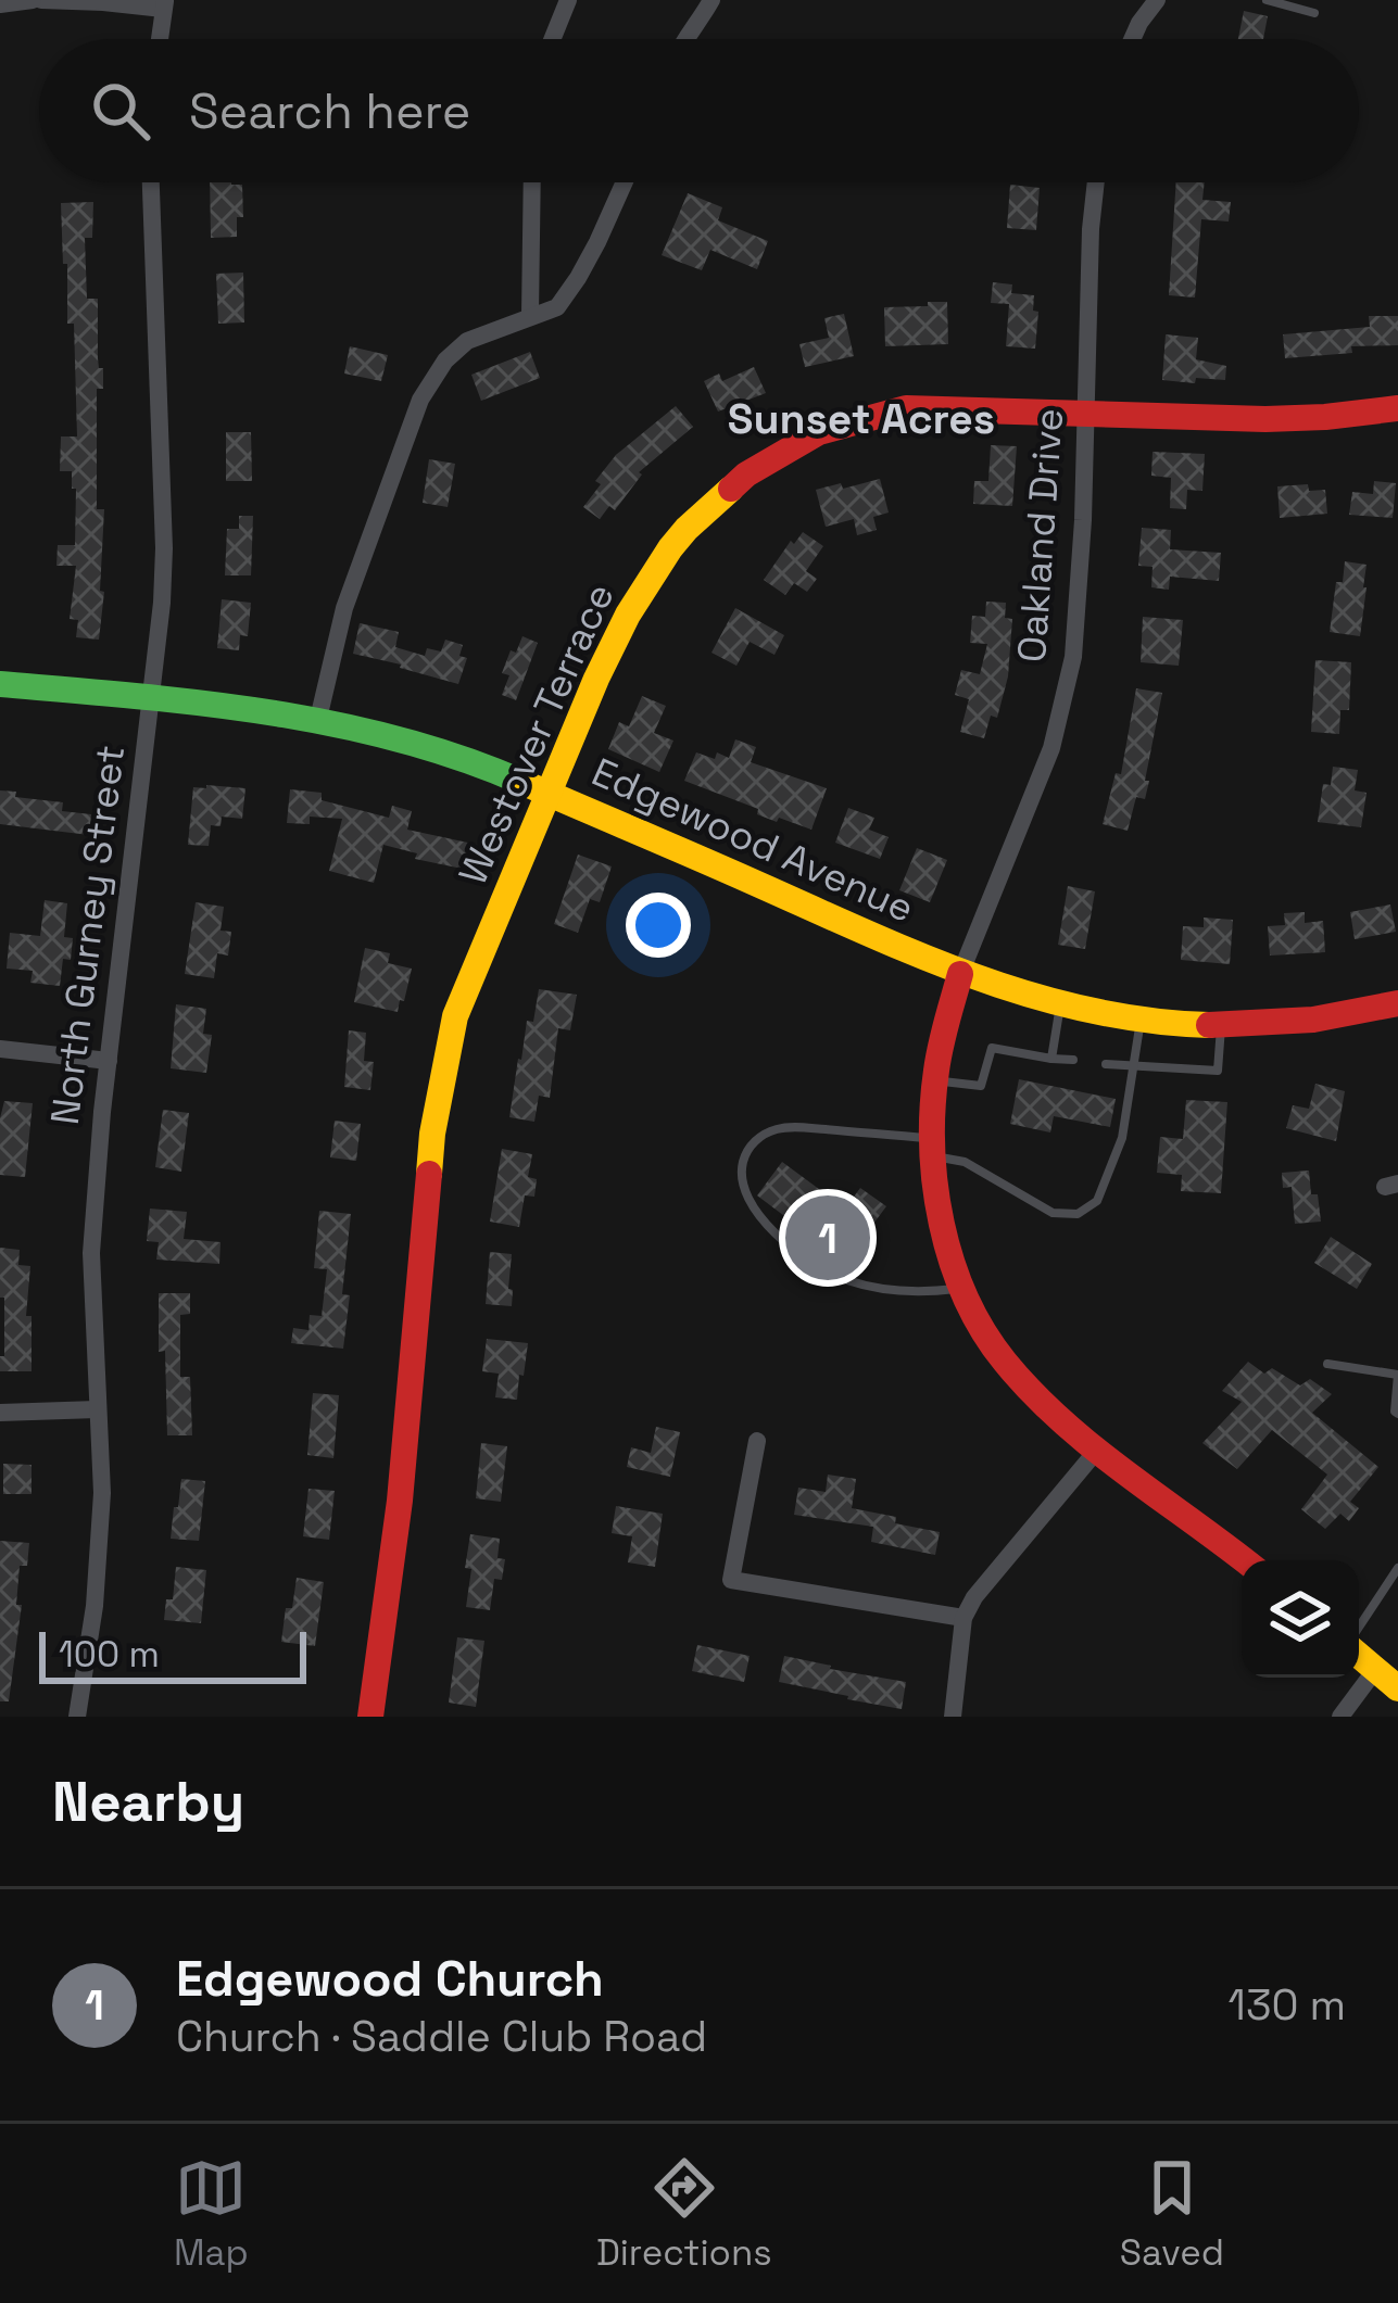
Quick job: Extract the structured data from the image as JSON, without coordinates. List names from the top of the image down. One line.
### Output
{"streets":{"street":["Oakland Drive","Westover Terrace","Edgewood Avenue","North Gurney Street"]},"crossings":[["Oakland Drive","Westover Terrace"],["Oakland Drive","Edgewood Avenue"],["Westover Terrace","Edgewood Avenue"],["Edgewood Avenue","North Gurney Street"]],"districts":["Sunset Acres"],"scale_bar":"100 m","page":{"search":"Search here","pins":"1","scale":"100 m","heading":"Nearby","list":[{"mark":"1","name":"Edgewood Church","note":"Church · Saddle Club Road","value":"130 m"}],"nav":["Map","Directions","Saved"]}}
